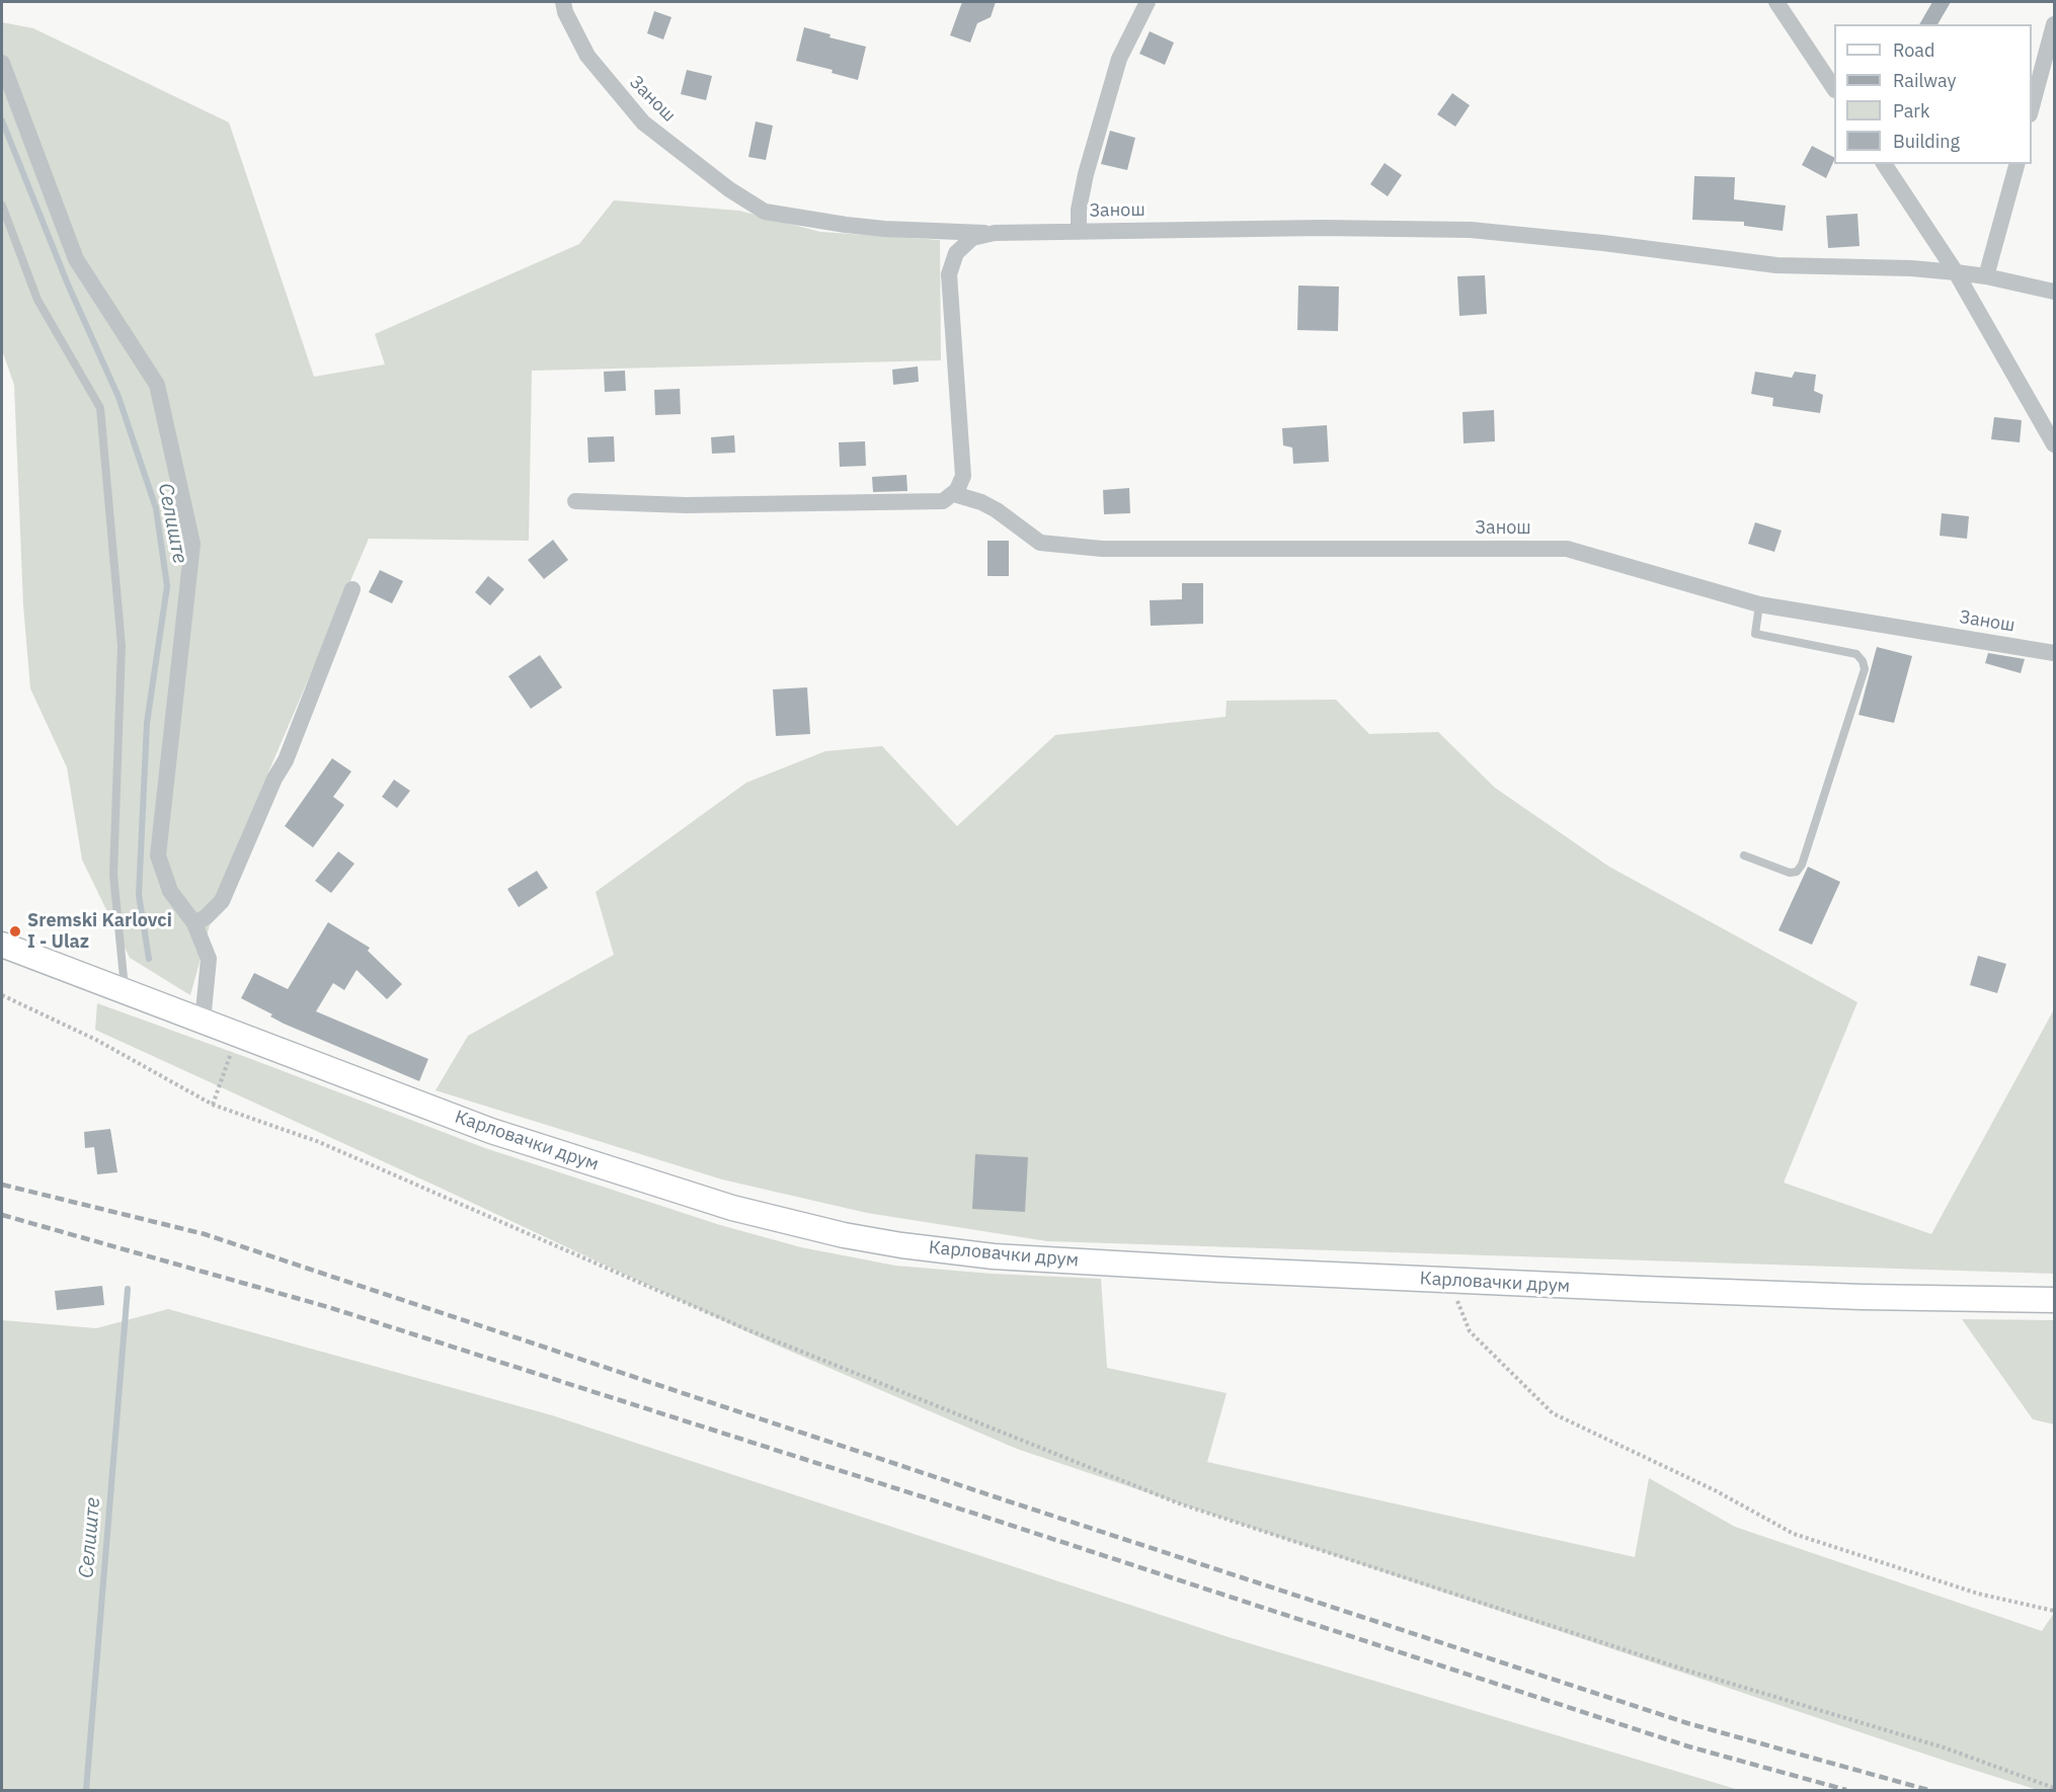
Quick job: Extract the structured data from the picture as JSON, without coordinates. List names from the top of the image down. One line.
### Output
{"streets":{"main road":["Карловачки друм"],"street":["Занош"]},"water":["Селиште"],"places":["Sremski Karlovci I - Ulaz"],"legend":["Road","Railway","Park","Building"]}
